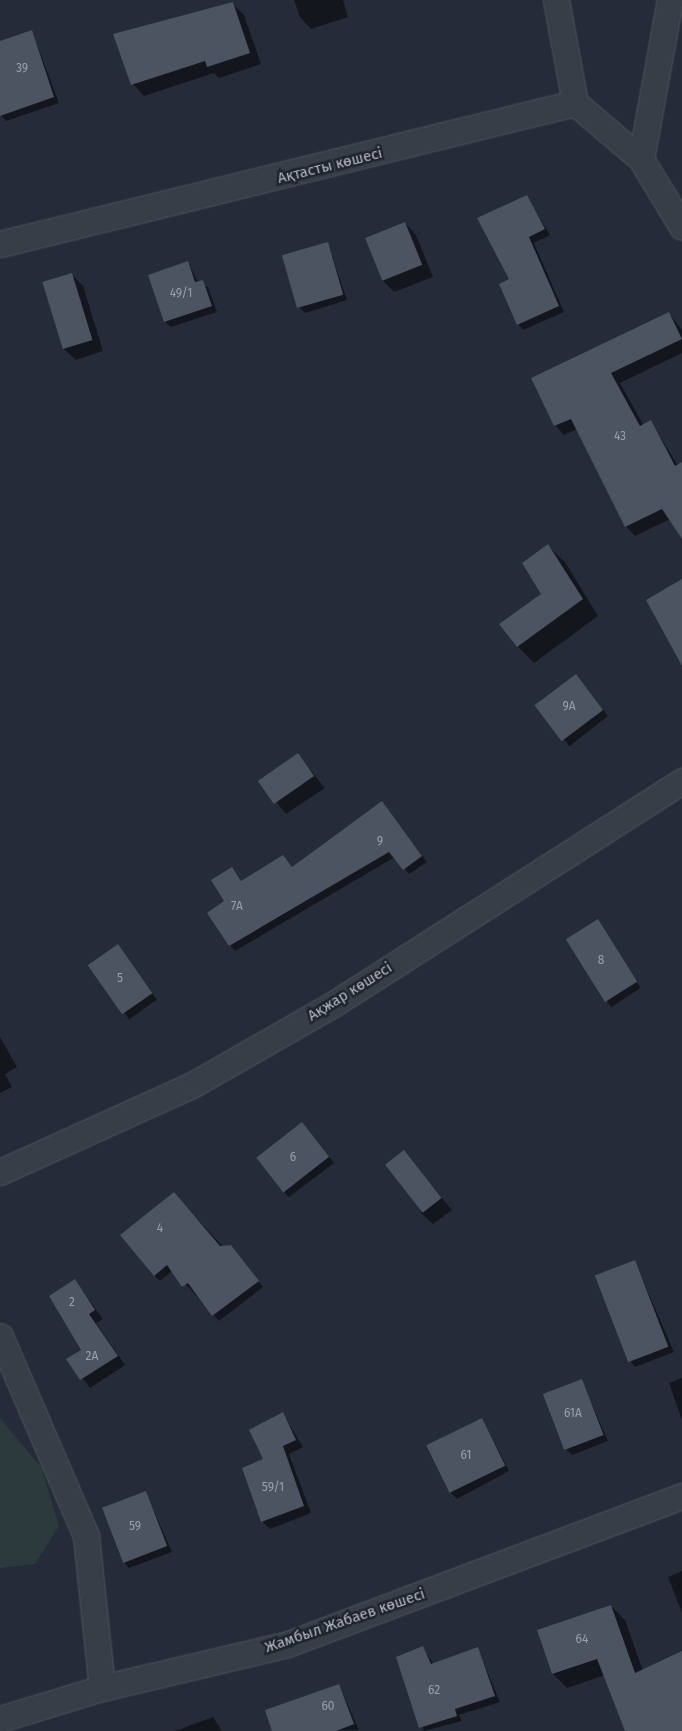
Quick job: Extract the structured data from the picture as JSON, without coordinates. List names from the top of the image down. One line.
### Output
{"streets":{"street":["Ақтасты көшесі","Ақжар көшесі","Жамбыл Жабаев көшесі"]},"house_numbers":["39","49/1","43","9А","9","7А","8","5","6","4","2","2A","61А","61","59/1","59","64","62","60"]}
